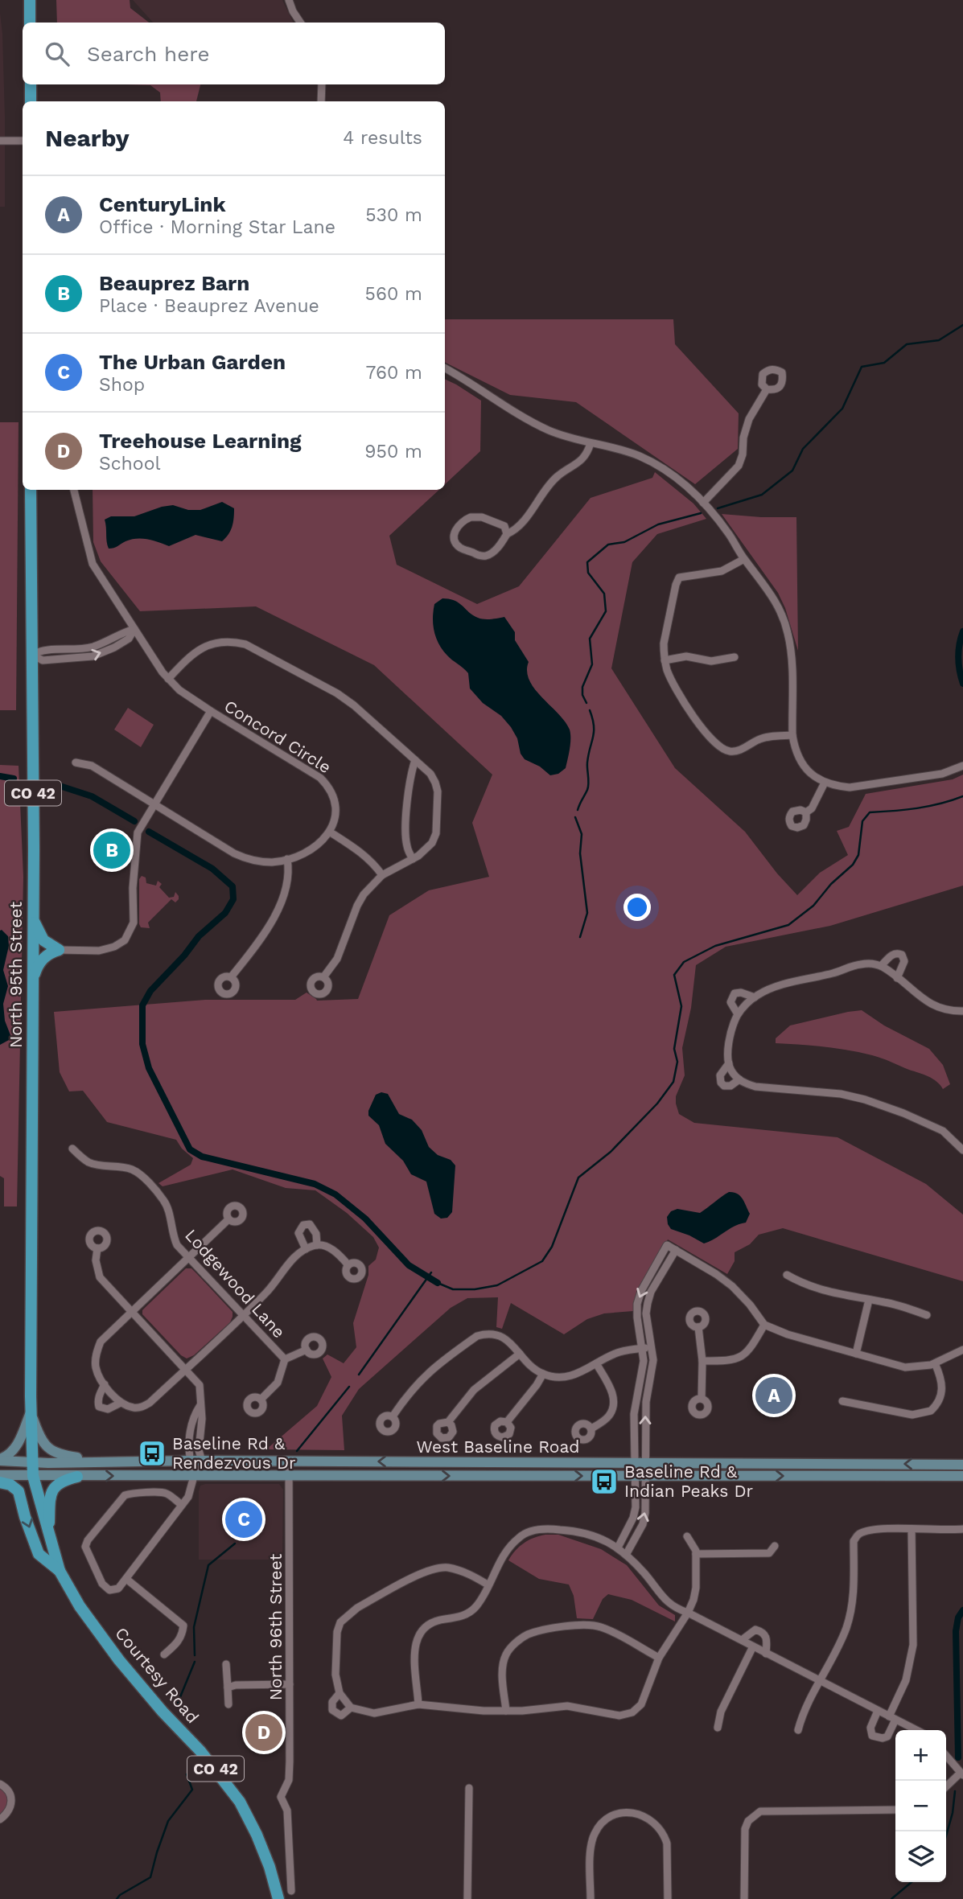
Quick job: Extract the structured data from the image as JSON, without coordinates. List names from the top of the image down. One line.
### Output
{"streets":{"main road":["CO 42","North 95th Street","West Baseline Road","Courtesy Road"],"street":["Concord Circle","Lodgewood Lane","North 96th Street"]},"crossings":[["North 95th Street","West Baseline Road"],["North 95th Street","Courtesy Road"],["West Baseline Road","North 96th Street"],["West Baseline Road","Courtesy Road"]],"places":{"bus stop":["Baseline Rd & Rendezvous Dr","Baseline Rd & Indian Peaks Dr"]},"page":{"search":"Search here","heading":["Nearby","4 results"],"list":[{"mark":"A","name":"CenturyLink","note":"Office · Morning Star Lane","value":"530 m"},{"mark":"B","name":"Beauprez Barn","note":"Place · Beauprez Avenue","value":"560 m"},{"mark":"C","name":"The Urban Garden","note":"Shop","value":"760 m"},{"mark":"D","name":"Treehouse Learning","note":"School","value":"950 m"}],"pins":["B","A","C","D"],"map_buttons":["+","−"]}}
